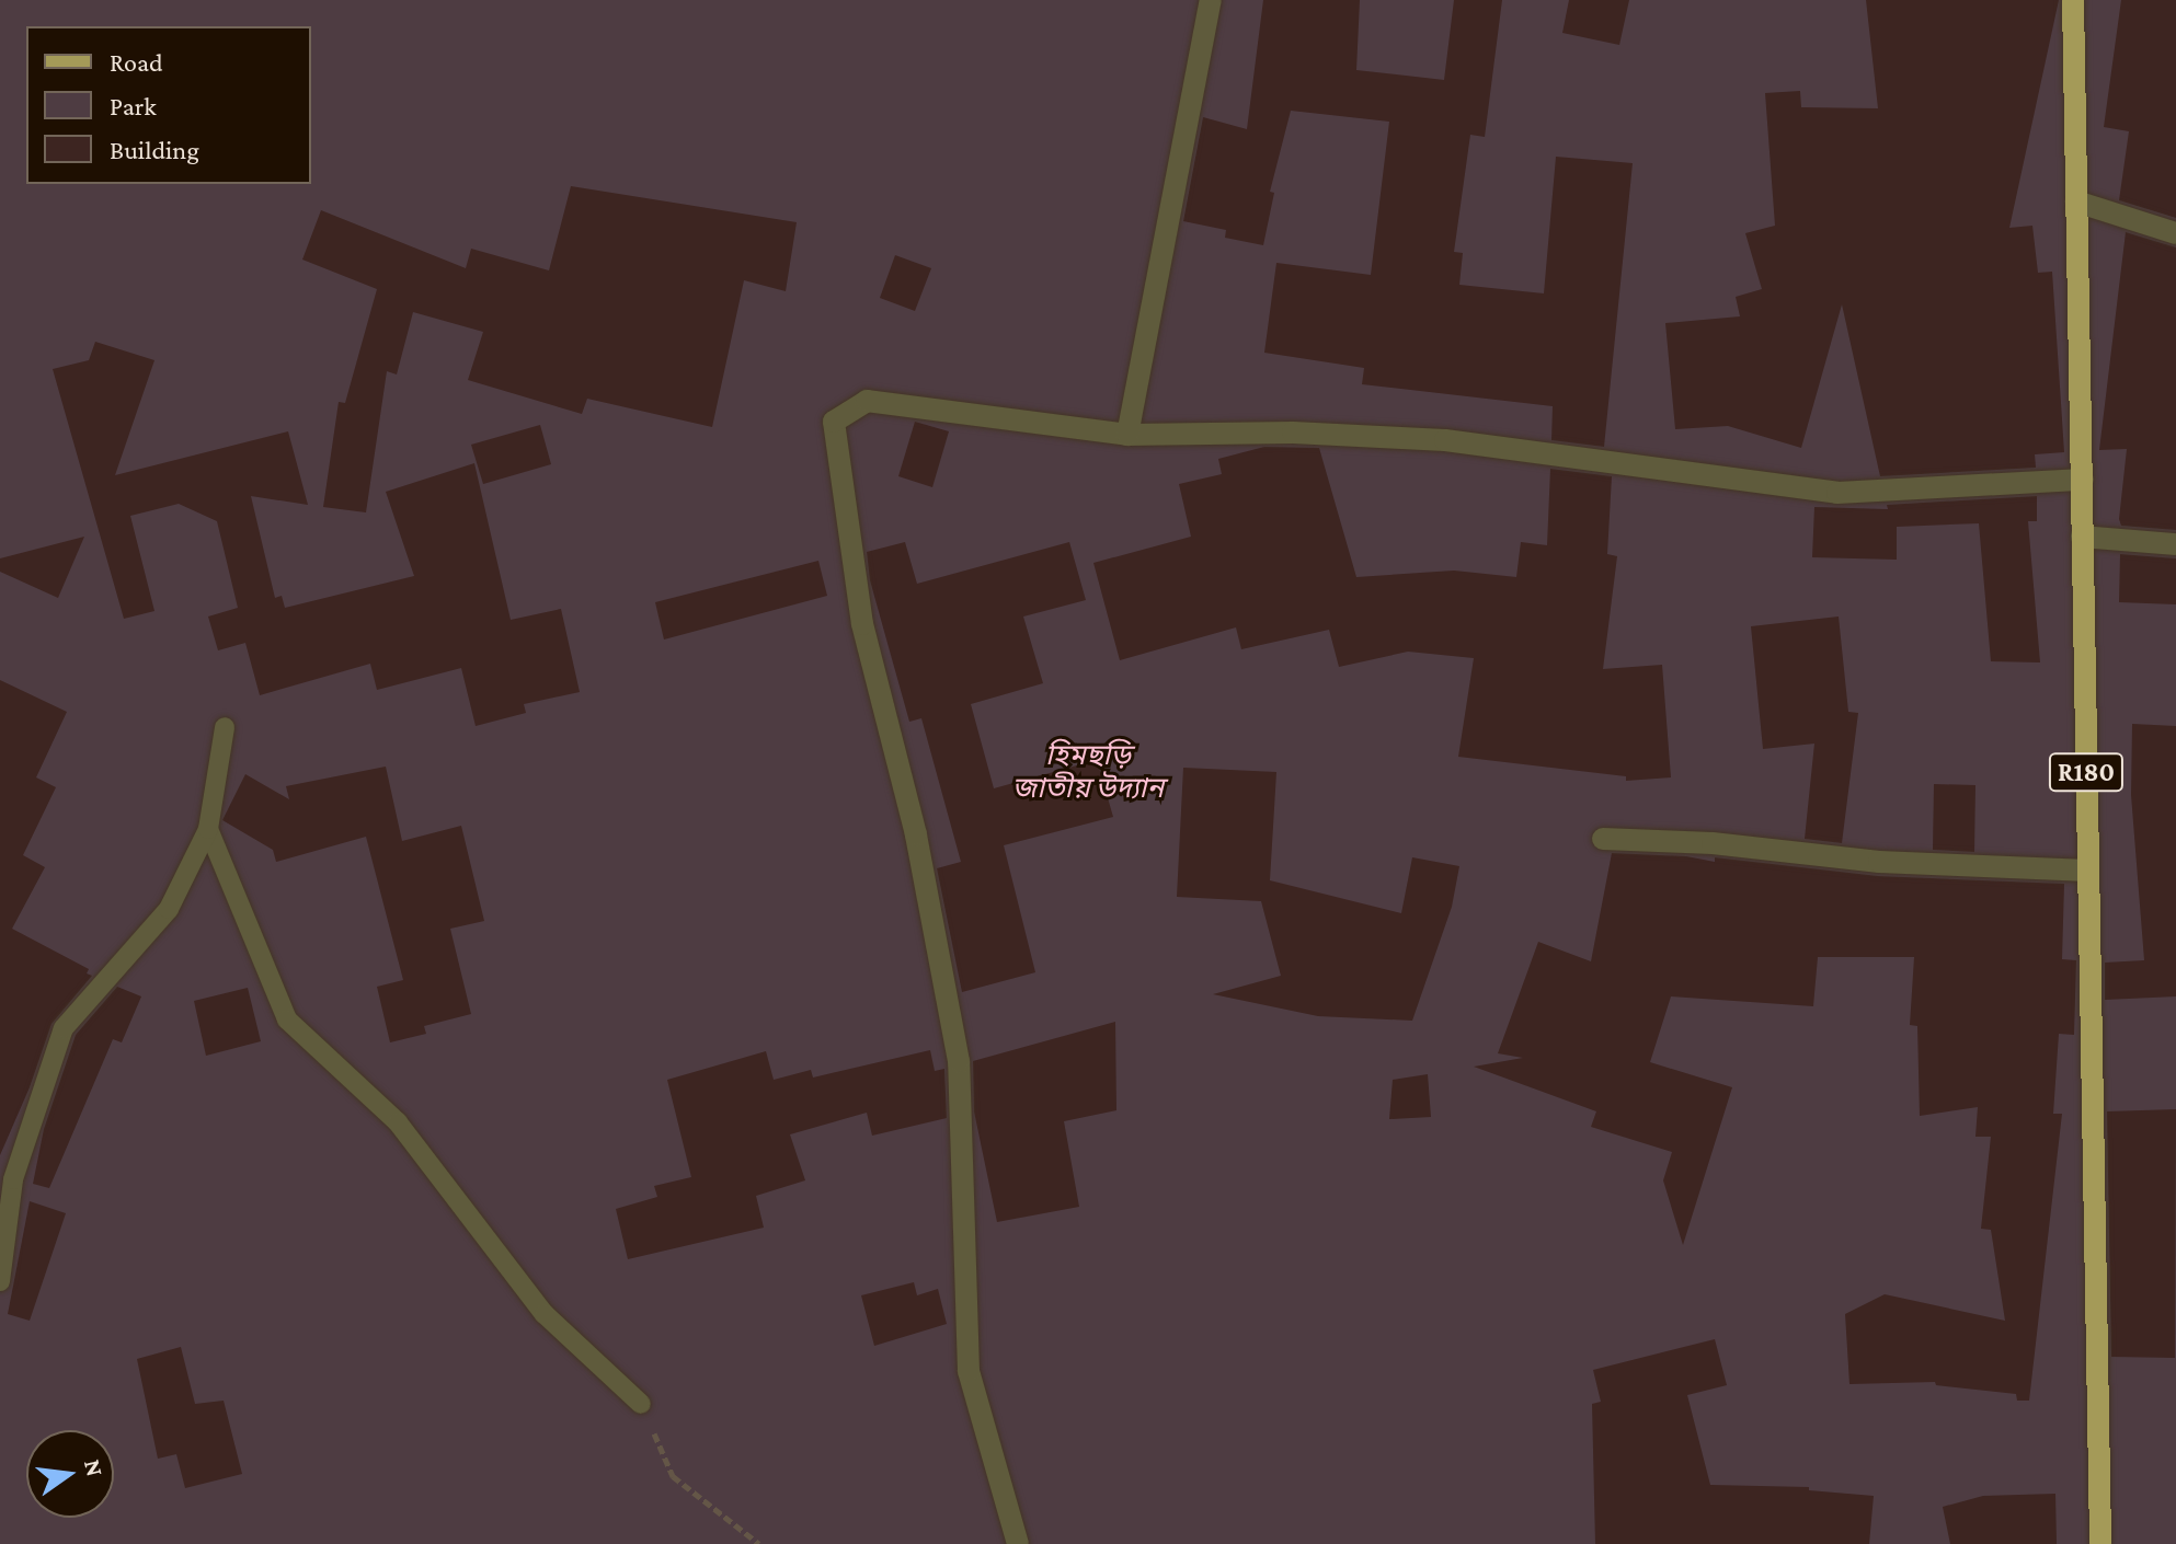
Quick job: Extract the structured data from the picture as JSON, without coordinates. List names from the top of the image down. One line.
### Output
{"streets":{"main road":["R180"]},"parks":["হিমছড়ি জাতীয় উদ্যান"],"legend":["Road","Park","Building"],"north":"right"}
